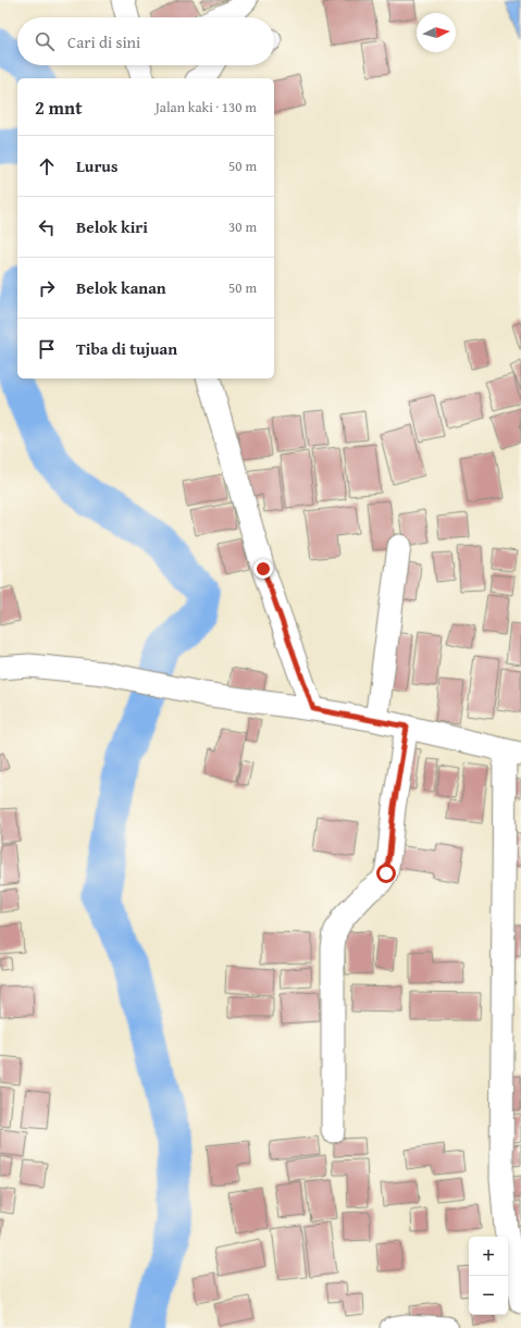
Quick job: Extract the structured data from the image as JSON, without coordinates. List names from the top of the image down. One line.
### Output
{"north":"right","page":{"search":"Cari di sini","heading":["2 mnt","Jalan kaki · 130 m"],"list":[["Lurus","50 m"],["Belok kiri","30 m"],["Belok kanan","50 m"],"Tiba di tujuan"],"map_buttons":["+","−"]}}
